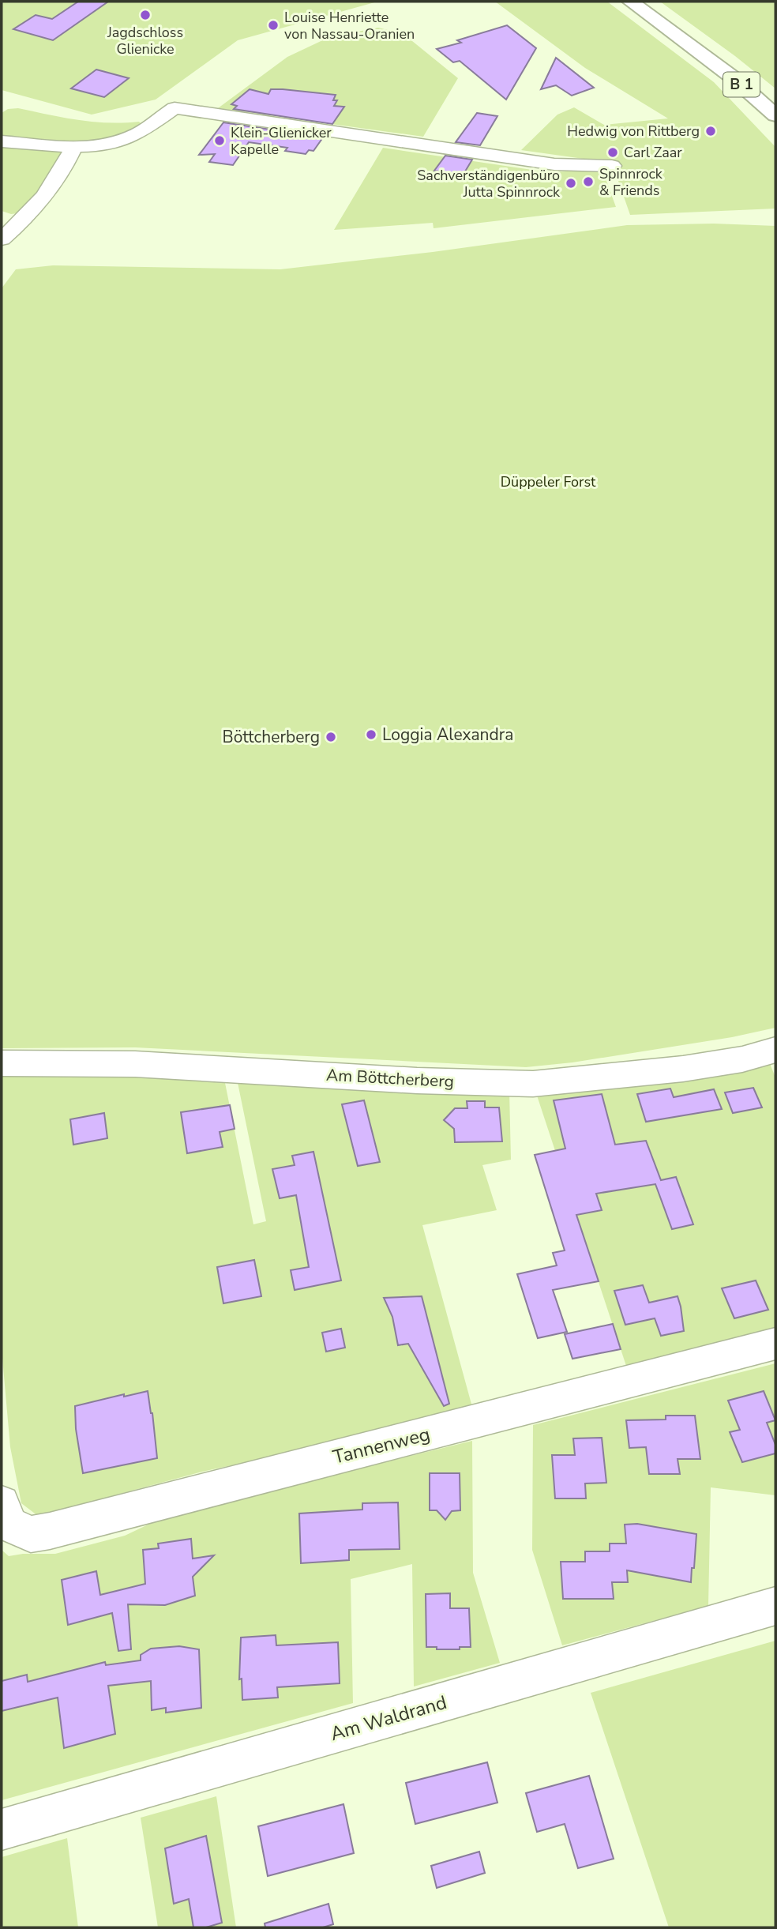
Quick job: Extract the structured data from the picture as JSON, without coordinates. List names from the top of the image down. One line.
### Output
{"streets":{"main road":["B 1"],"street":["Am Böttcherberg","Tannenweg","Am Waldrand"]},"parks":["Düppeler Forst"],"places":["Jagdschloss Glienicke","Louise Henriette von Nassau-Oranien","Hedwig von Rittberg","Klein-Glienicker Kapelle","Carl Zaar","Spinnrock & Friends","Sachverständigenbüro Jutta Spinnrock","Loggia Alexandra","Böttcherberg"]}
